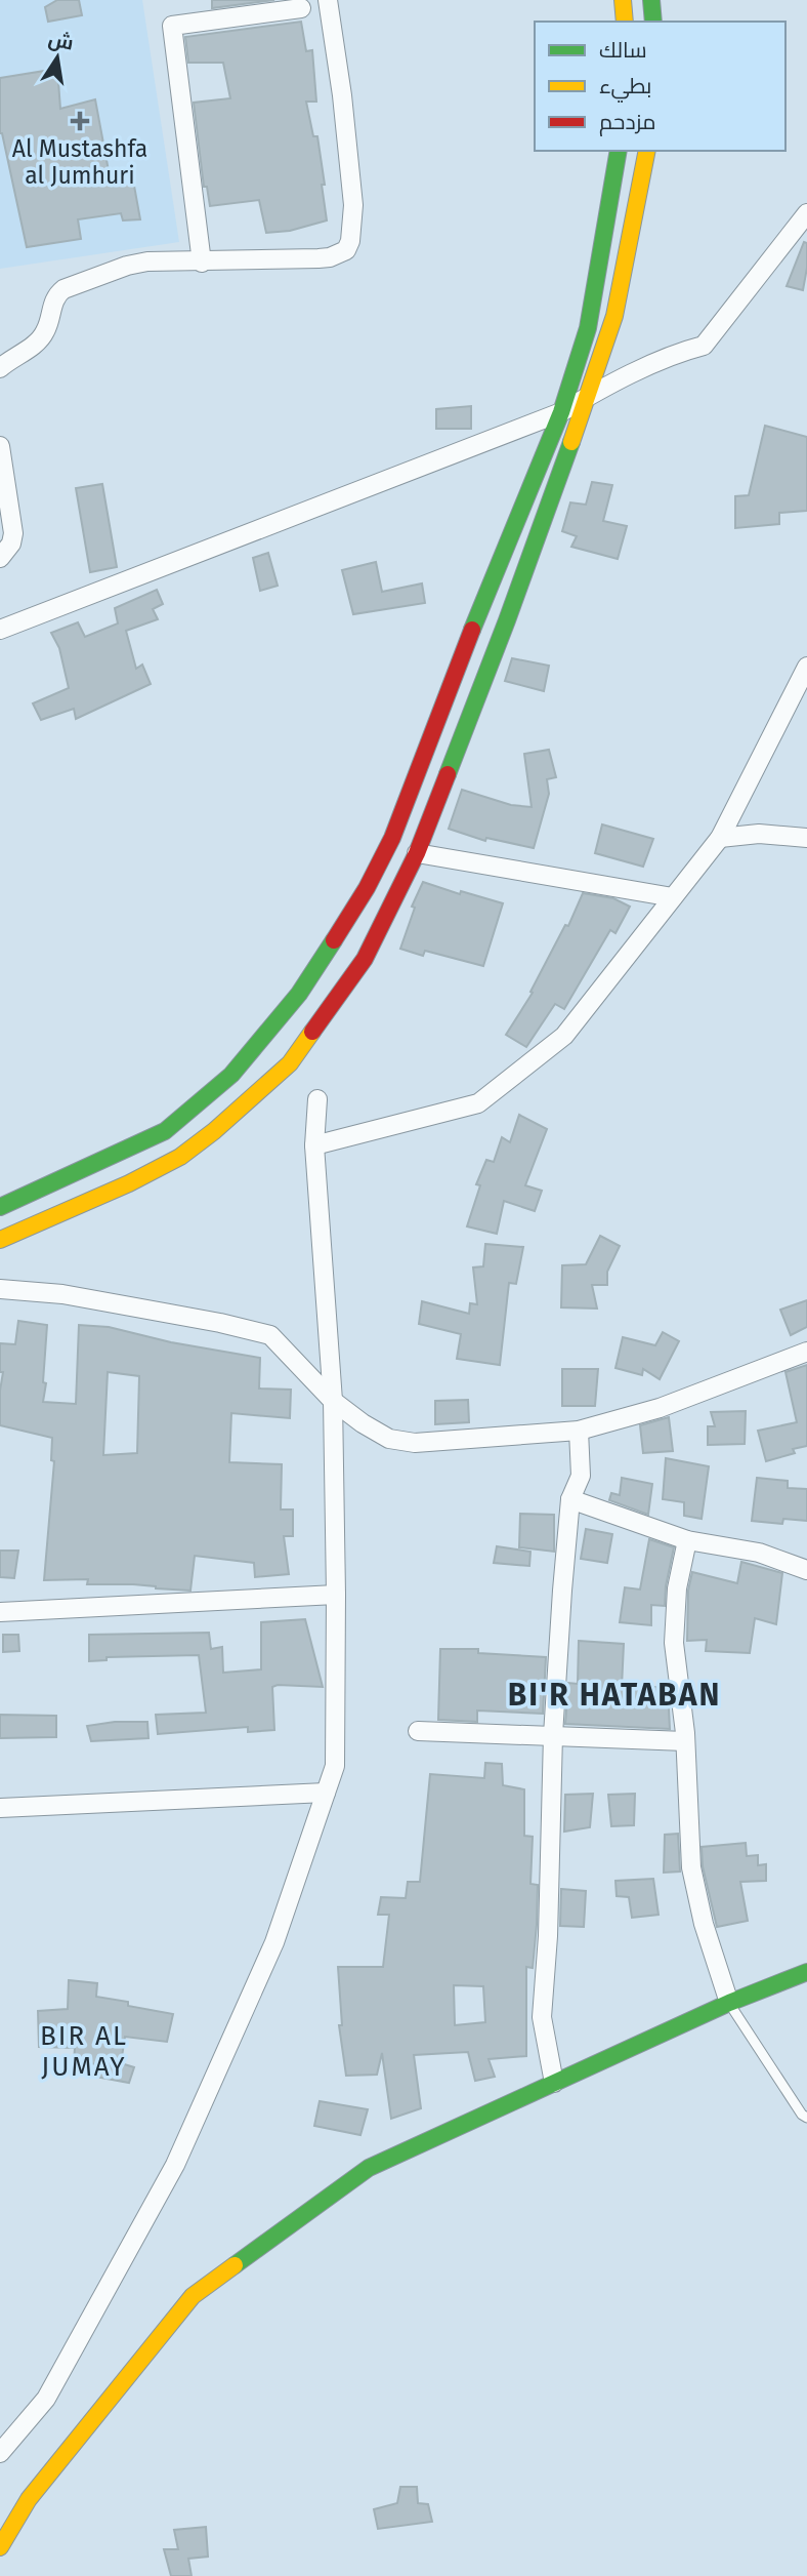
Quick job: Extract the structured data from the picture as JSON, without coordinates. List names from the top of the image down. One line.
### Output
{"districts":["BI'R HATABAN","BIR AL JUMAY"],"places":{"health":["Al Mustashfa al Jumhuri"]},"legend":["سالك","بطيء","مزدحم"],"north":"top"}
